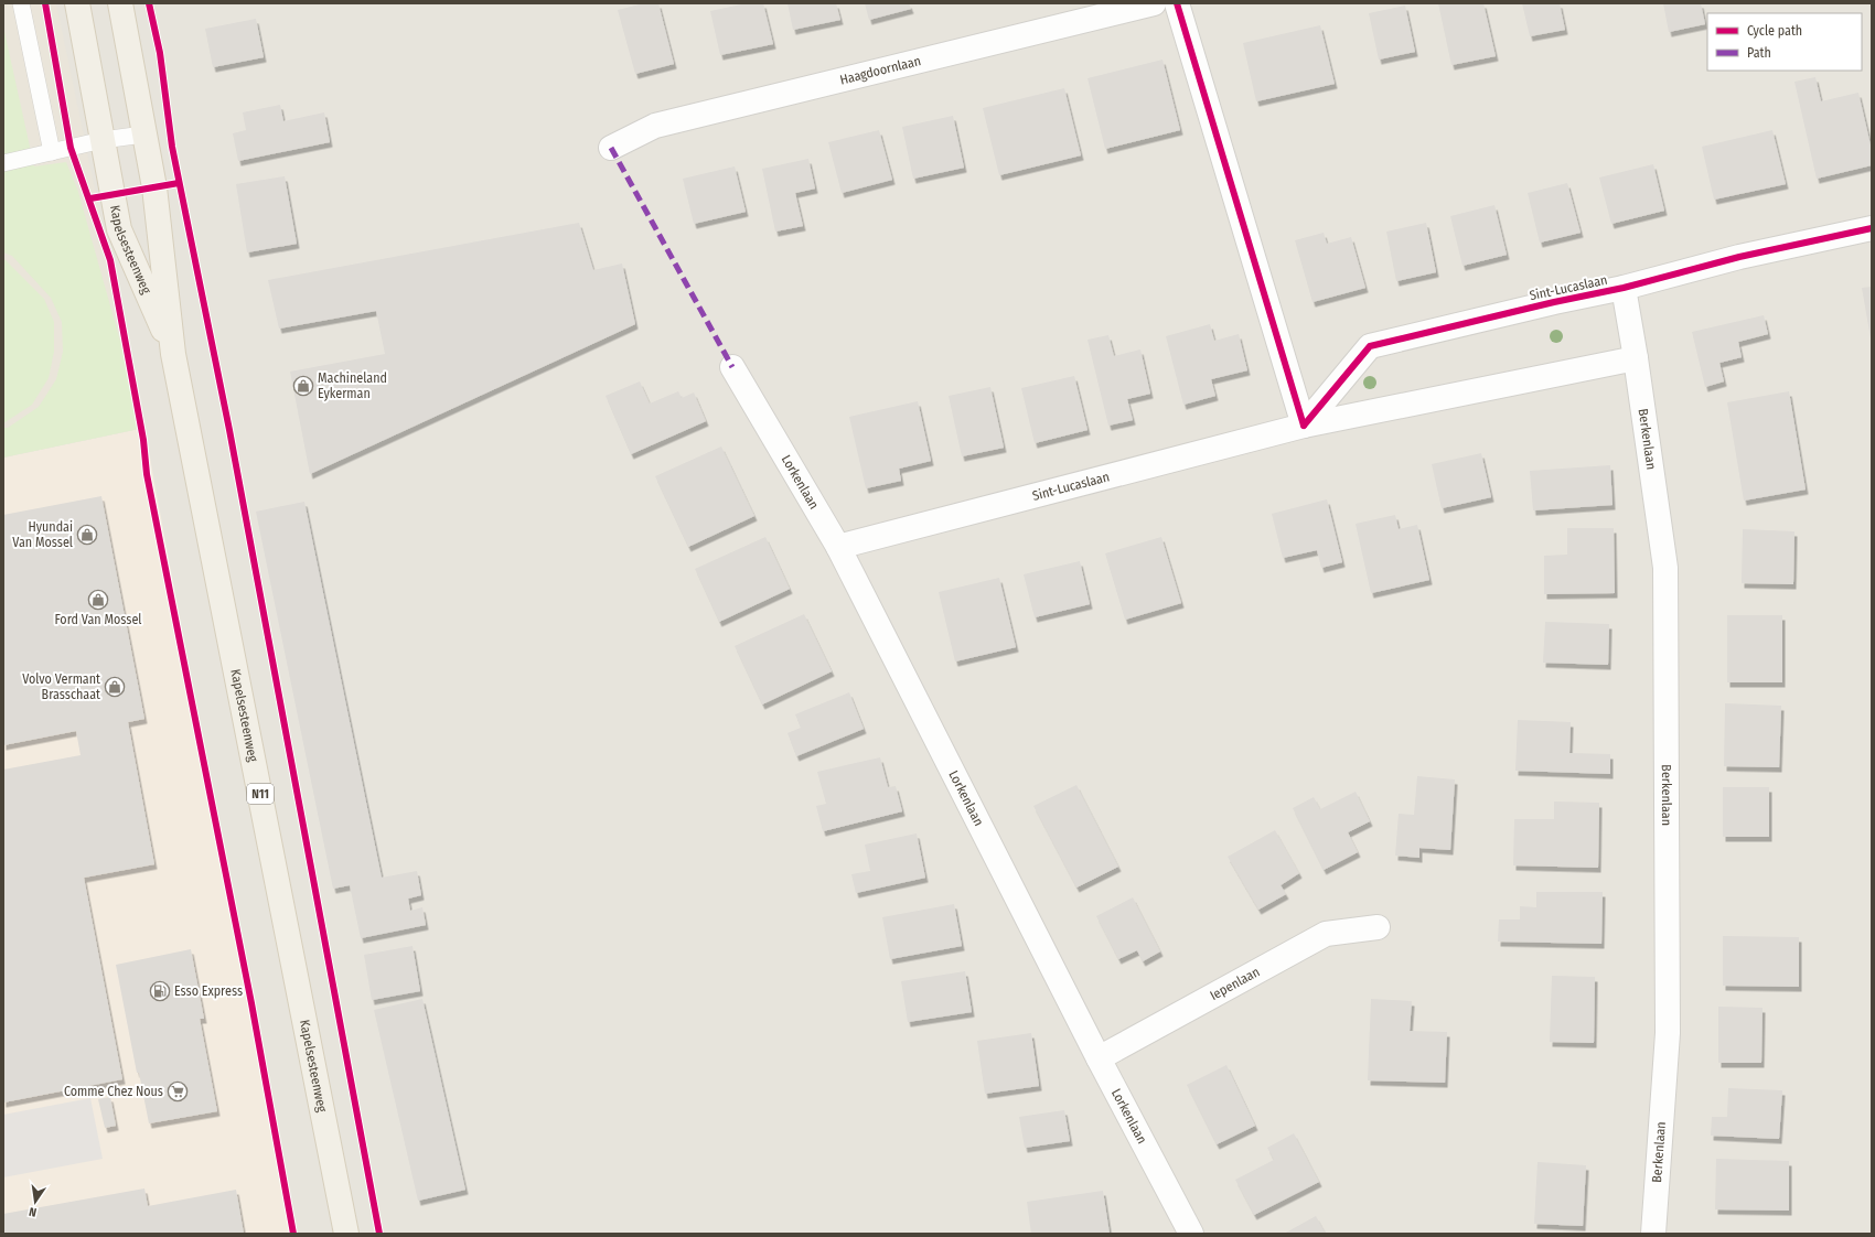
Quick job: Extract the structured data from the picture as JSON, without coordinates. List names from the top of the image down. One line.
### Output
{"streets":{"main road":["Kapelsesteenweg","N11"],"street":["Haagdoornlaan","Sint-Lucaslaan","Berkenlaan","Lorkenlaan","Iepenlaan"]},"crossings":[["Sint-Lucaslaan","Berkenlaan"],["Sint-Lucaslaan","Lorkenlaan"],["Lorkenlaan","Iepenlaan"]],"places":{"shop":["Machineland Eykerman","Hyundai Van Mossel","Ford Van Mossel","Volvo Vermant Brasschaat"],"fuel station":["Esso Express"],"supermarket":["Comme Chez Nous"]},"legend":["Cycle path","Path"],"north":"bottom"}
